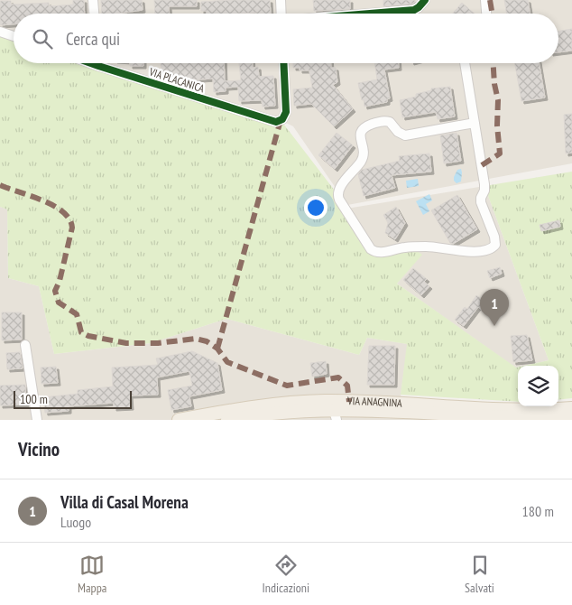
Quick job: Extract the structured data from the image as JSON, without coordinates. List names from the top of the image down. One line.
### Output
{"streets":{"main road":["VIA ANAGNINA"],"street":["VIA PLACANICA"]},"scale_bar":"100 m","page":{"search":"Cerca qui","pins":"1","scale":"100 m","heading":"Vicino","list":[{"mark":"1","name":"Villa di Casal Morena","note":"Luogo","value":"180 m"}],"nav":["Mappa","Indicazioni","Salvati"]}}
